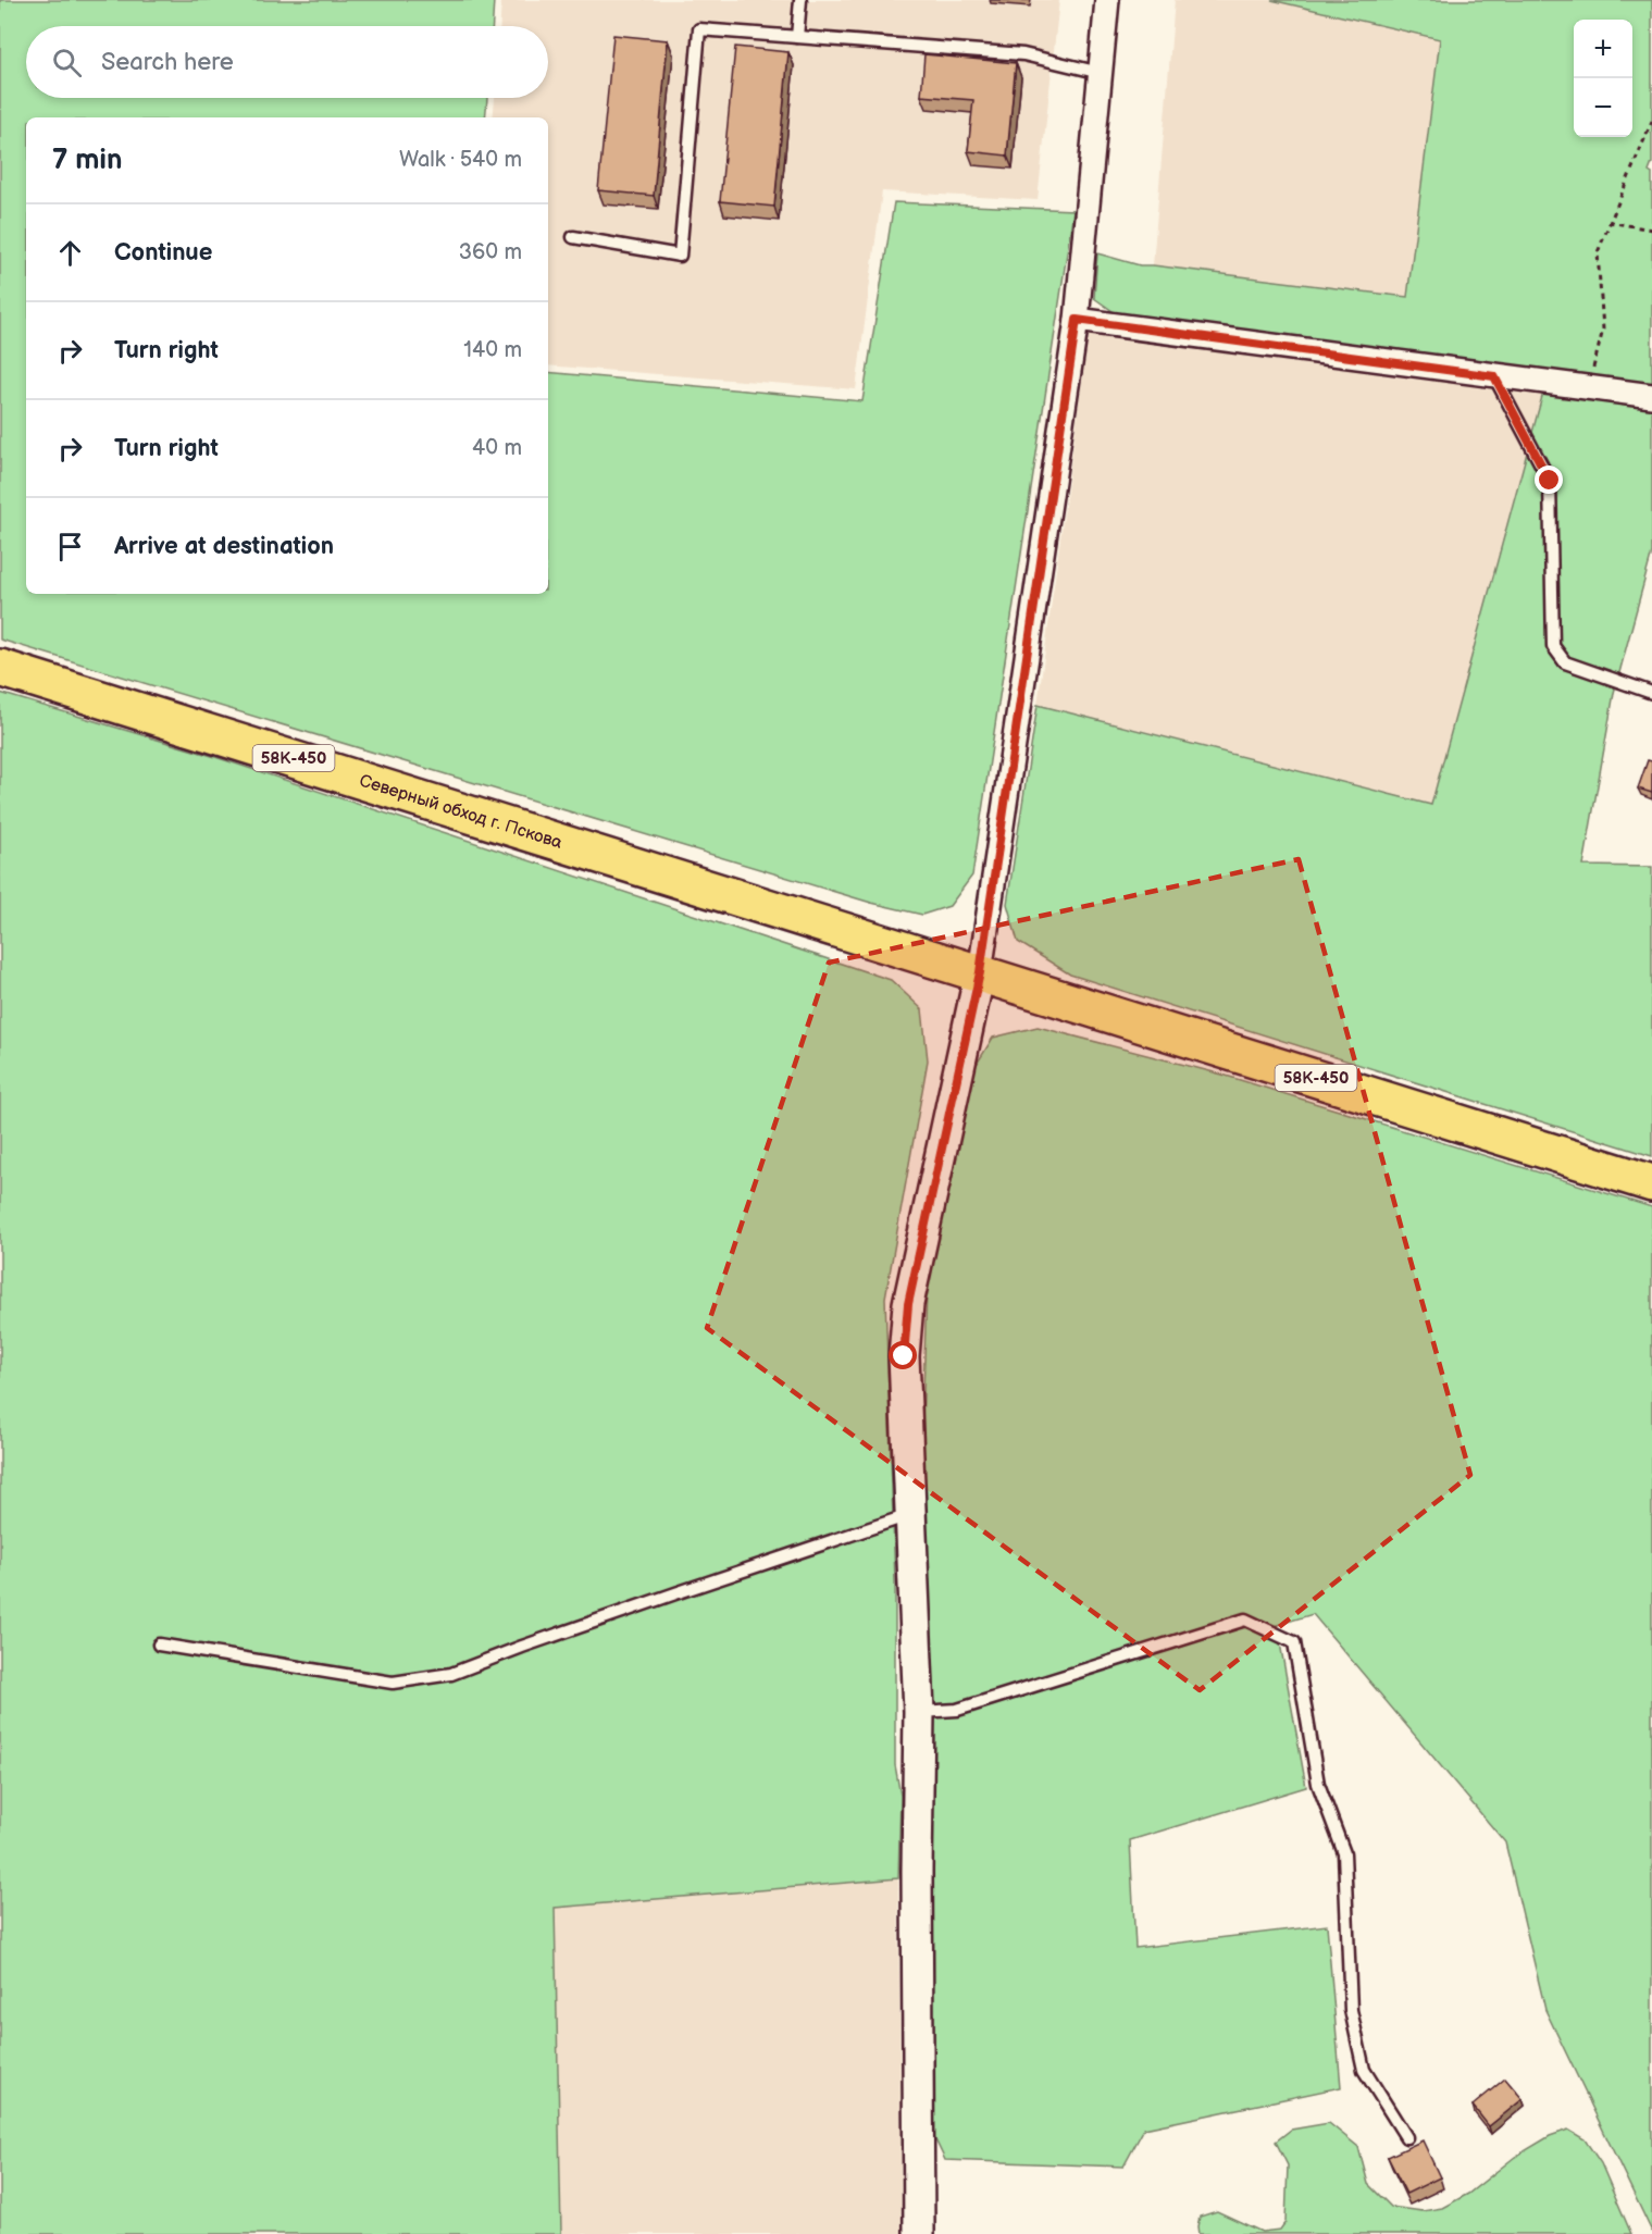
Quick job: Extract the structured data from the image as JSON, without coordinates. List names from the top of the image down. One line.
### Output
{"streets":{"highway":["58К-450","Северный обход г. Пскова"]},"crossings":[["58К-450","Северный обход г. Пскова"]],"page":{"map_buttons":["+","−"],"search":"Search here","heading":["7 min","Walk · 540 m"],"list":[["Continue","360 m"],["Turn right","140 m"],["Turn right","40 m"],"Arrive at destination"]}}
